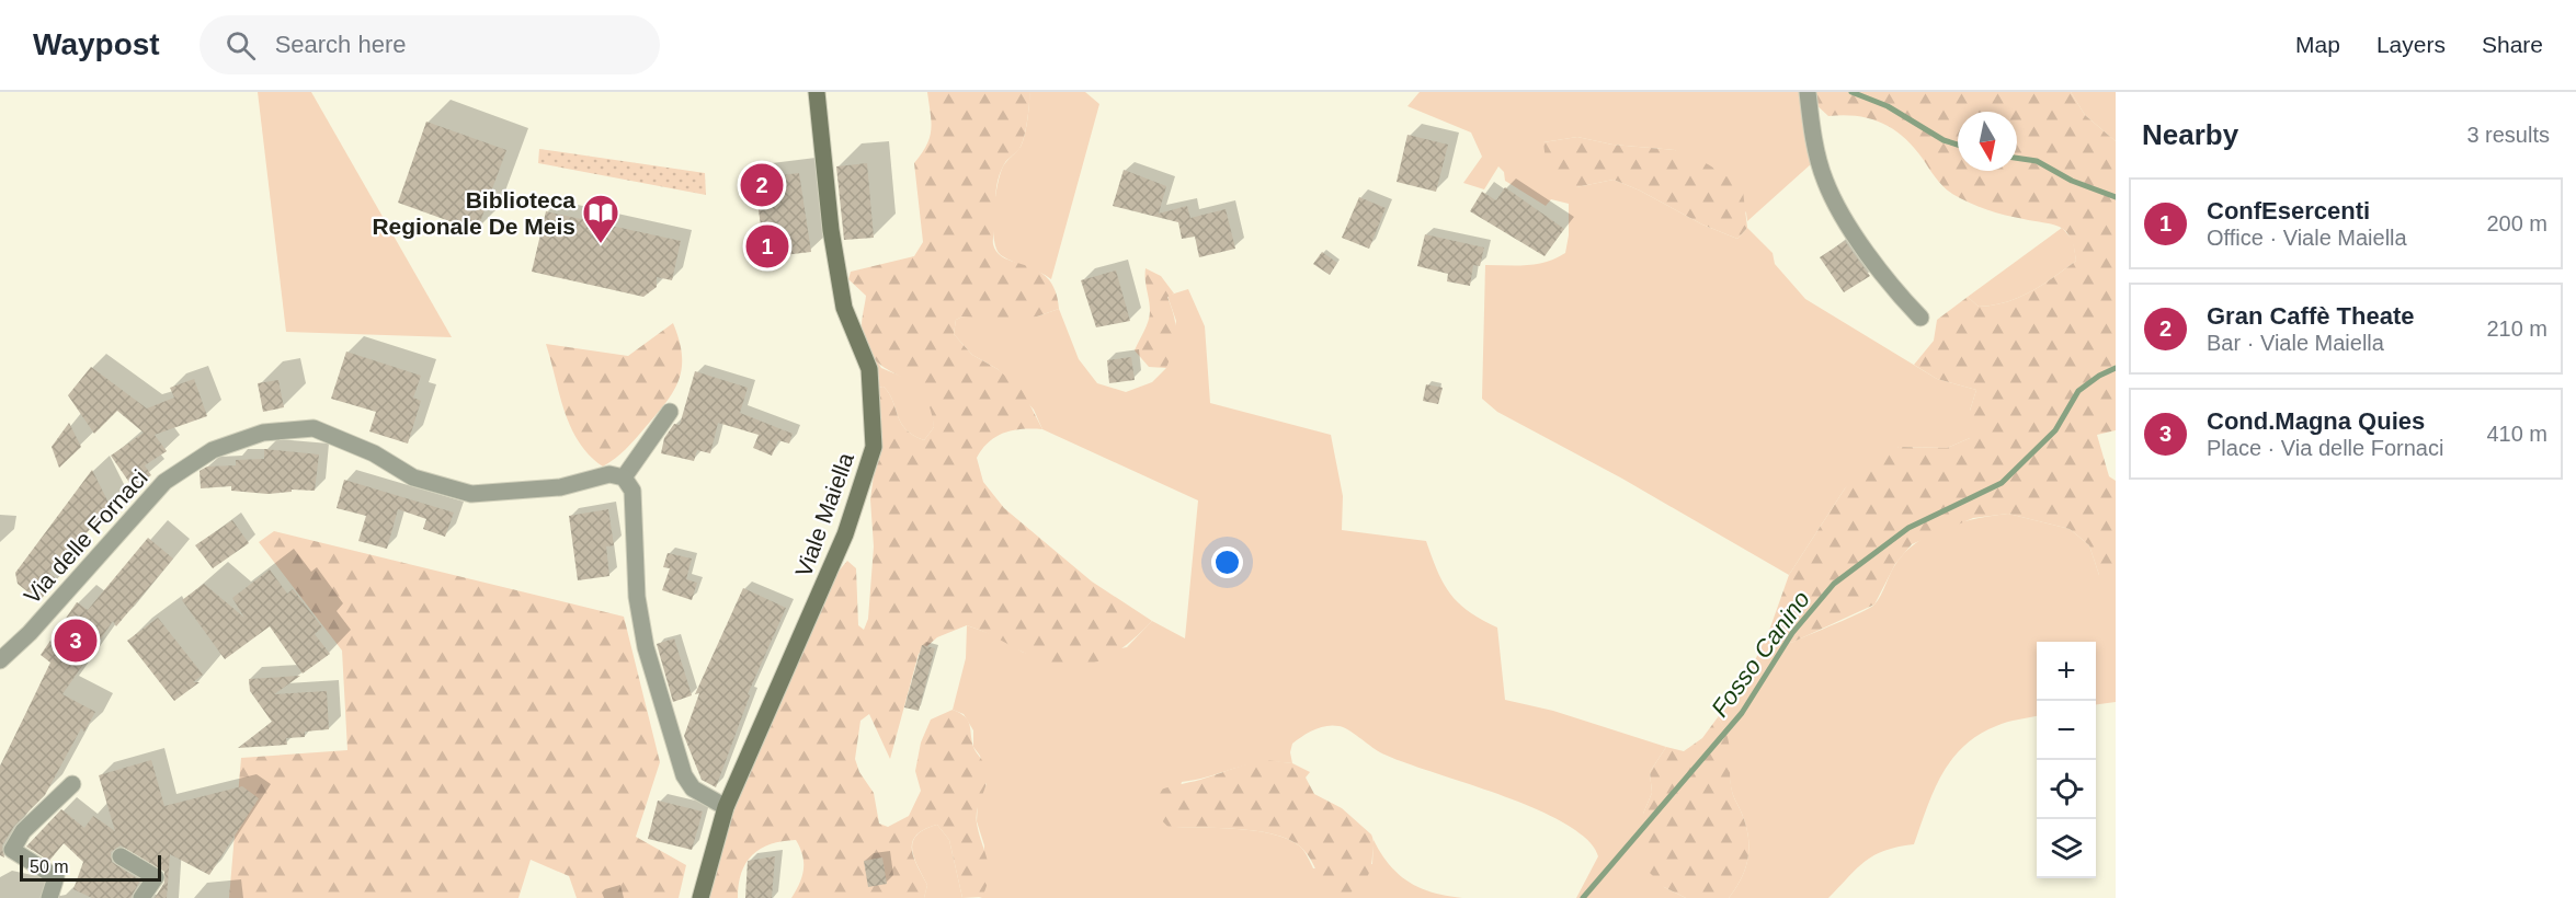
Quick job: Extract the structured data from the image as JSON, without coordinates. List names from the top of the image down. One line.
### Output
{"streets":{"main road":["Viale Maiella"],"street":["Via delle Fornaci"]},"water":["Fosso Canino"],"places":{"library":["Biblioteca Regionale De Meis"]},"scale_bar":"50 m","north":"bottom","page":{"header":"Waypost","search":"Search here","nav":["Map","Layers","Share"],"heading":["Nearby","3 results"],"pins":["2","1","3"],"list":[{"mark":"1","name":"ConfEsercenti","note":"Office · Viale Maiella","value":"200 m"},{"mark":"2","name":"Gran Caffè Theate","note":"Bar · Viale Maiella","value":"210 m"},{"mark":"3","name":"Cond.Magna Quies","note":"Place · Via delle Fornaci","value":"410 m"}],"map_buttons":["+","−"],"scale":"50 m"}}
